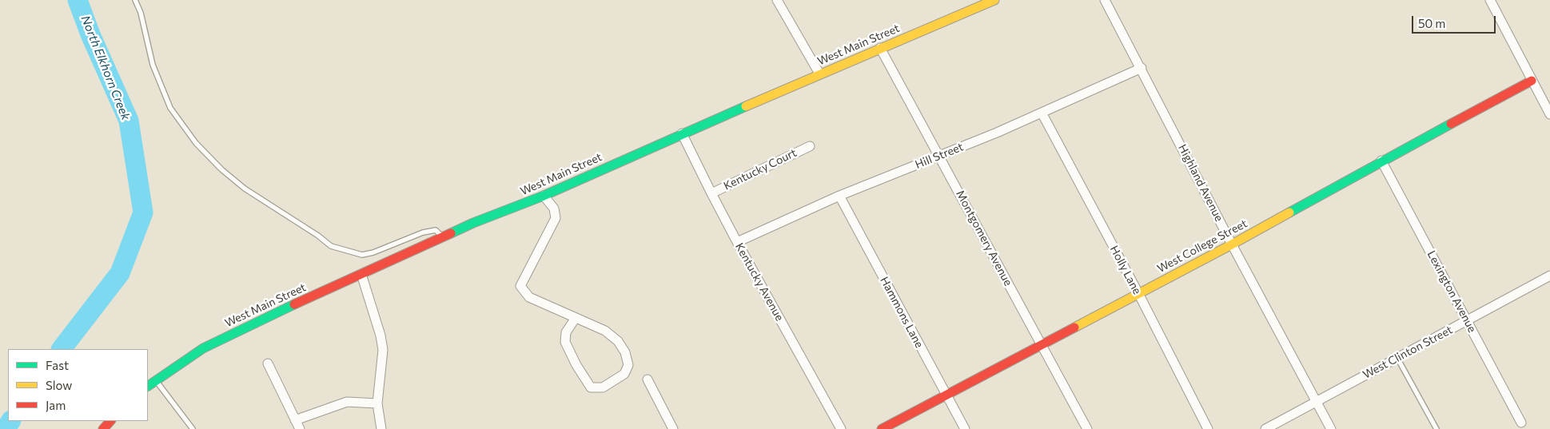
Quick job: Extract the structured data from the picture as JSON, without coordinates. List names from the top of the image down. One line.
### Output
{"streets":{"main road":["West Main Street","West College Street"],"street":["Hill Street","Kentucky Court","Highland Avenue","Montgomery Avenue","Holly Lane","Kentucky Avenue","Lexington Avenue","Hammons Lane","West Clinton Street"]},"crossings":[["West Main Street","Montgomery Avenue"],["West Main Street","Kentucky Avenue"],["Hill Street","Highland Avenue"],["Hill Street","Montgomery Avenue"],["Hill Street","Holly Lane"],["Hill Street","Kentucky Avenue"],["Hill Street","Hammons Lane"],["Kentucky Court","Kentucky Avenue"],["Highland Avenue","West College Street"],["Highland Avenue","West Clinton Street"],["Montgomery Avenue","West College Street"],["West College Street","Holly Lane"],["West College Street","Lexington Avenue"],["West College Street","Hammons Lane"],["Lexington Avenue","West Clinton Street"]],"water":["North Elkhorn Creek"],"legend":["Fast","Slow","Jam"],"scale_bar":"50 m"}
